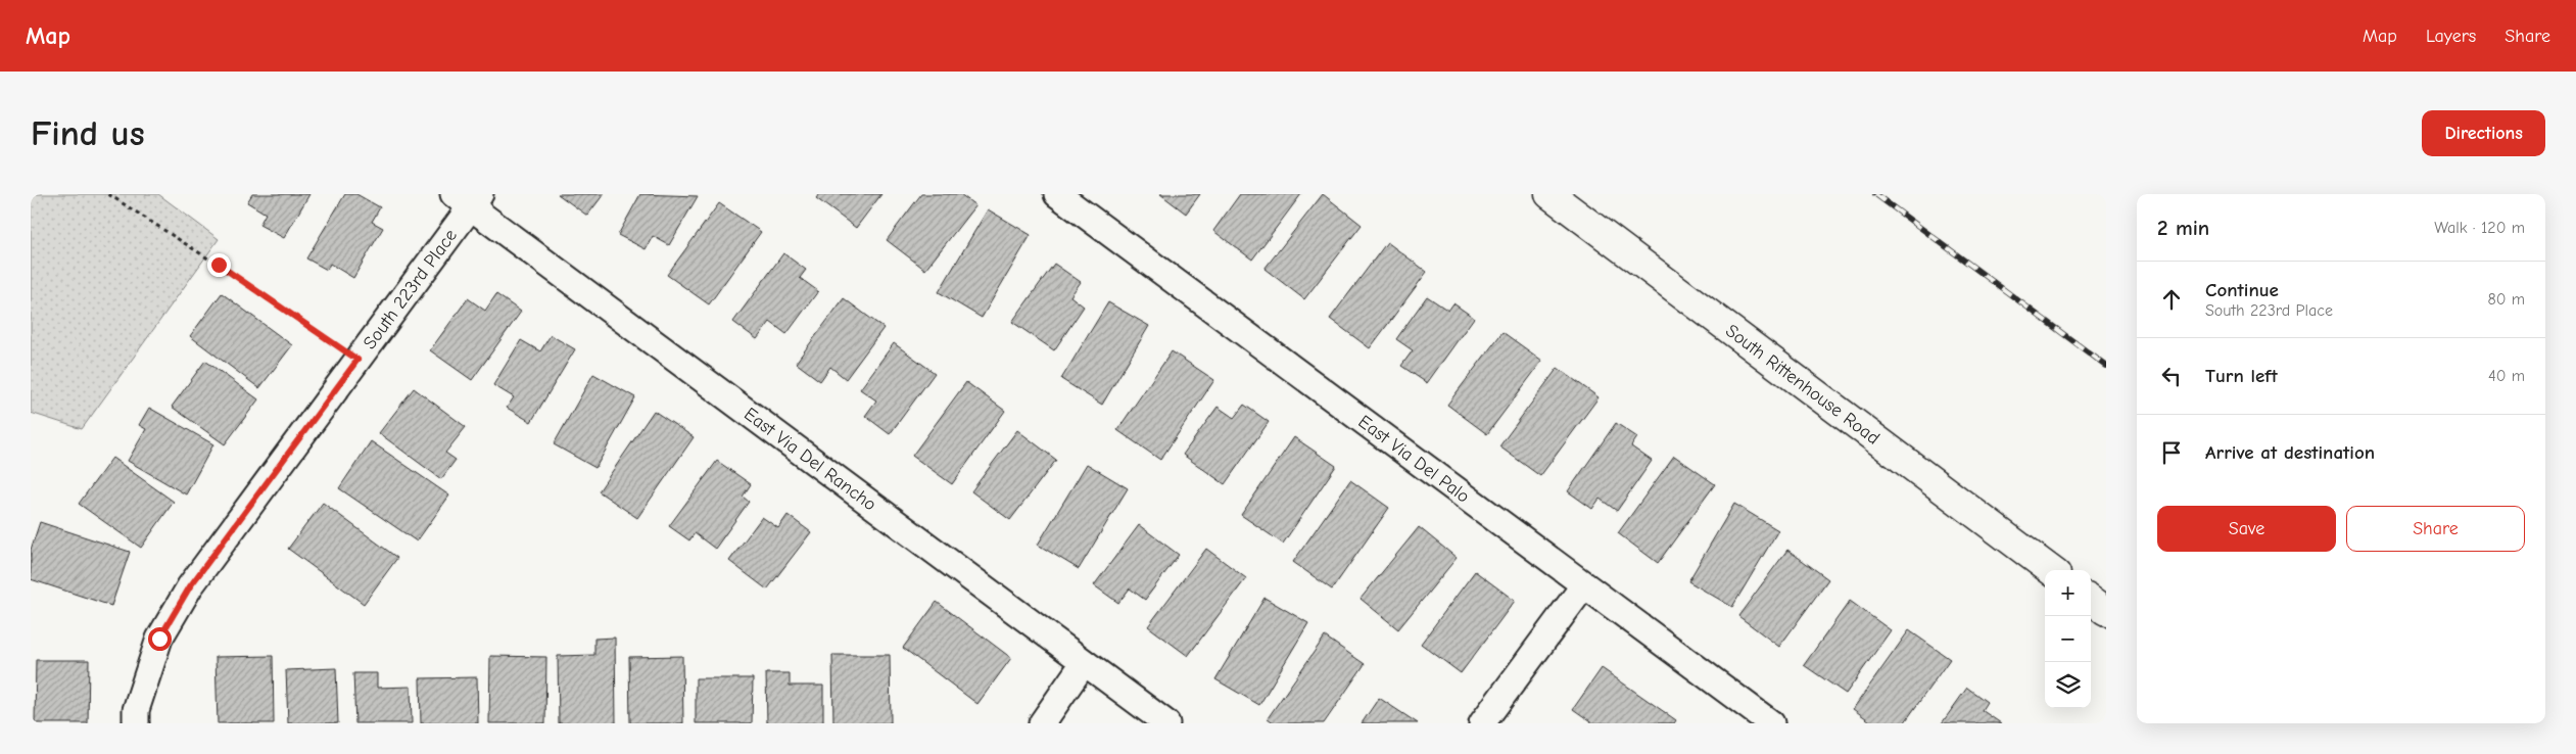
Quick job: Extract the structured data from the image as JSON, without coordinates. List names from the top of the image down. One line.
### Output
{"streets":{"main road":["South Rittenhouse Road"],"street":["South 223rd Place","East Via Del Rancho","East Via Del Palo"]},"crossings":[["South 223rd Place","East Via Del Rancho"]],"page":{"header":"Map","nav":["Map","Layers","Share"],"buttons":["Directions",["Save","Share"]],"title":"Find us","heading":["2 min","Walk · 120 m"],"list":[["Continue","South 223rd Place","80 m"],["Turn left","40 m"],"Arrive at destination"],"map_buttons":["+","−"]}}
